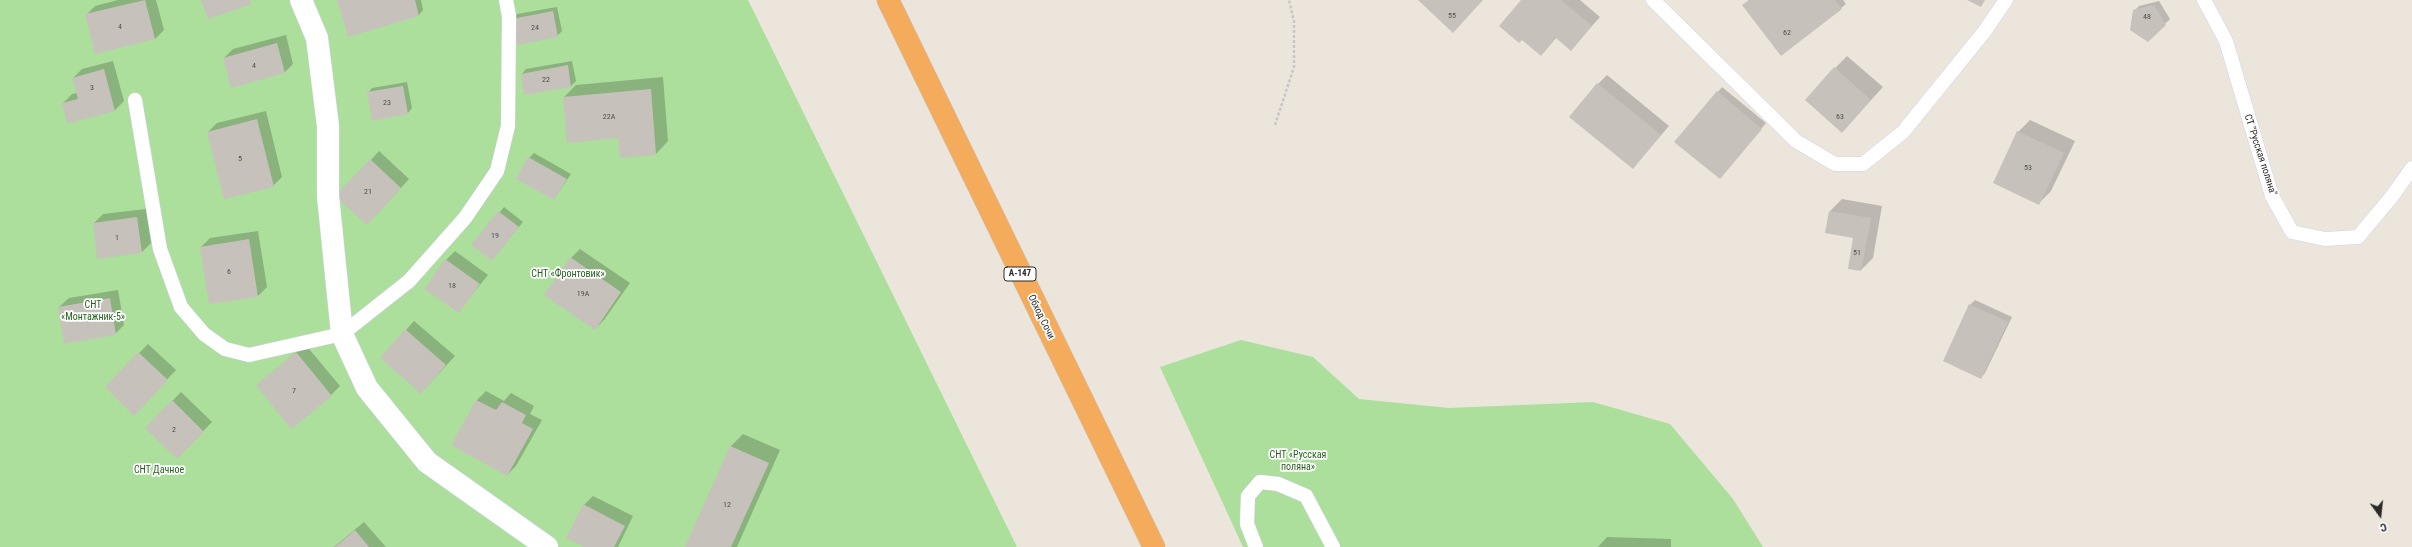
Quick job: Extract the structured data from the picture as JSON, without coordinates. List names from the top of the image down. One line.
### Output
{"streets":{"highway":["А-147","Обход Сочи"],"lane":["СТ \"Русская поляна\""]},"parks":["СНТ «Фронтовик»","СНТ «Монтажник-5»","СНТ «Русская поляна»","СНТ Дачное"],"house_numbers":["55","48","4","24","62","4","22","3","23","22А","63","5","53","21","19","1","51","6","18","19А","7","2","12"],"north":"bottom"}
